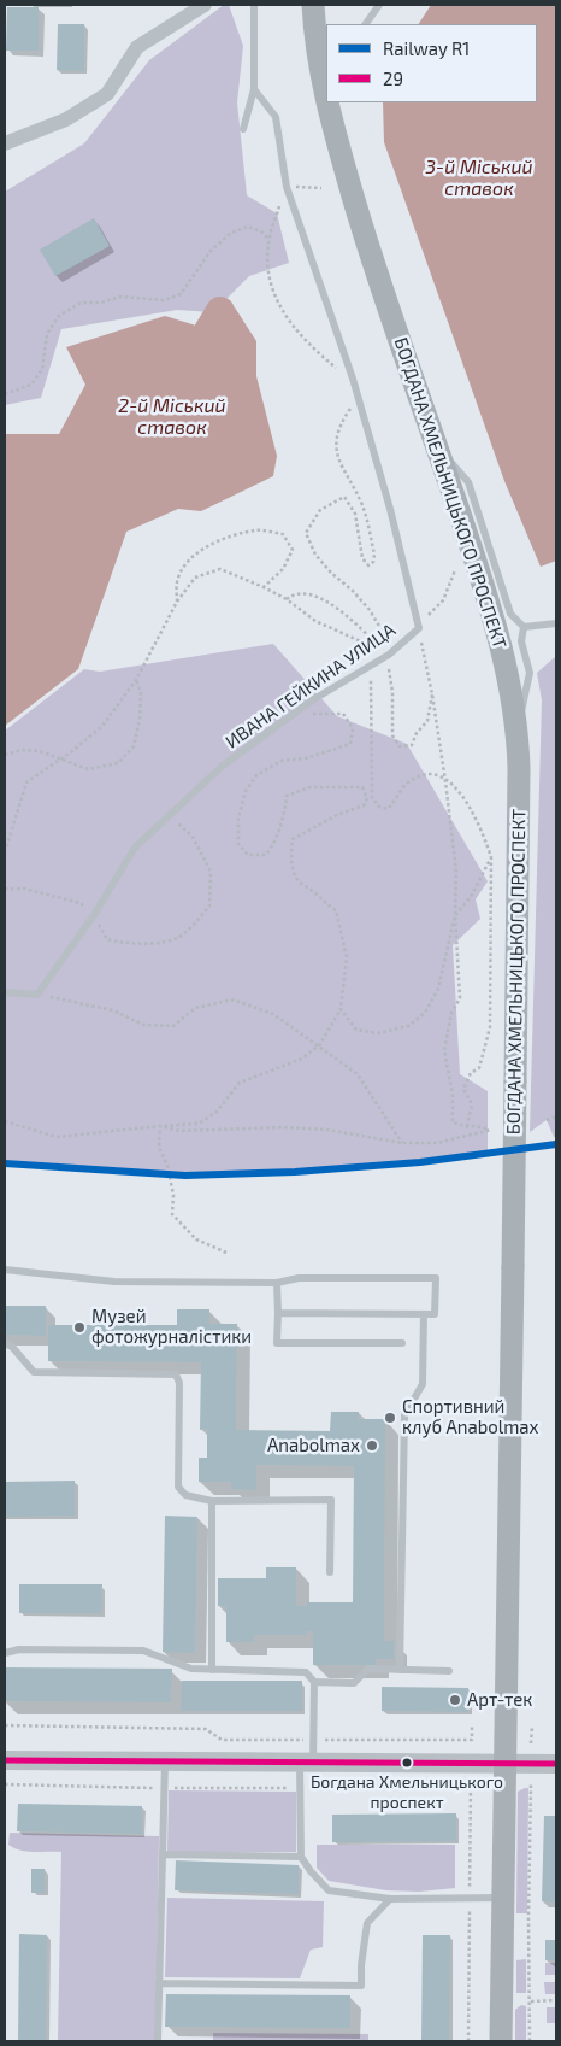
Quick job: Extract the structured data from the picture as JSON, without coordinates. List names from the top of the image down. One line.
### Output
{"streets":{"main road":["БОГДАНА ХМЕЛЬНИЦЬКОГО ПРОСПЕКТ"],"lane":["ИВАНА ГЕЙКИНА УЛИЦА"]},"water":["3-й Міський ставок","2-й Міський ставок"],"places":["Музей фотожурналістики","Спортивний клуб Anabolmax","Anabolmax","Арт-тек","Богдана Хмельницького проспект"],"lines":["rail line R1","transit line 29"],"legend":["Railway R1","29"]}
